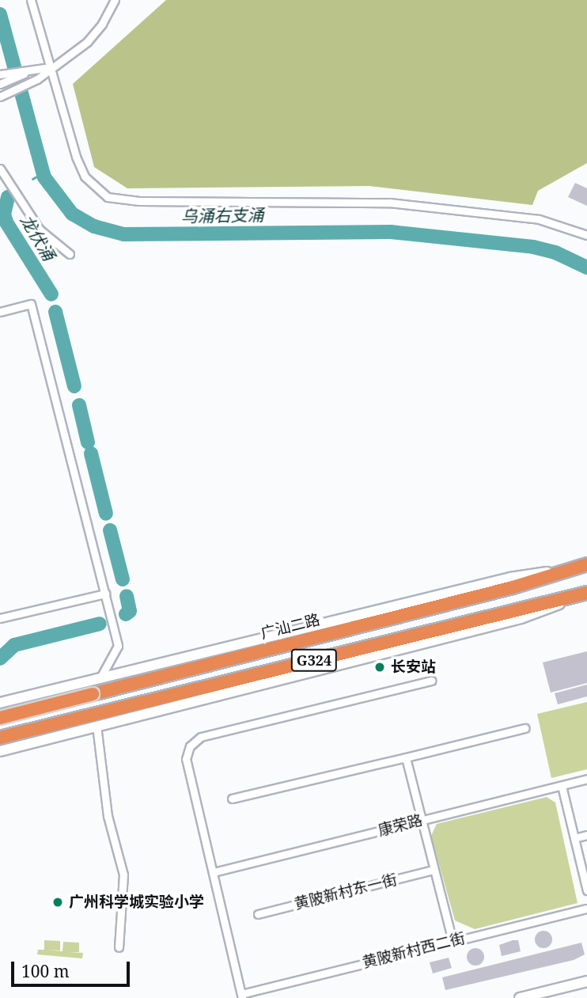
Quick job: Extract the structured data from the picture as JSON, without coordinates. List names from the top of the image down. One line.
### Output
{"streets":{"highway":["广汕二路","G324"],"street":["康荣路","黄陂新村东一街","黄陂新村西二街"]},"water":["乌涌右支涌","龙伏涌"],"places":["长安站","广州科学城实验小学"],"scale_bar":"100 m"}
